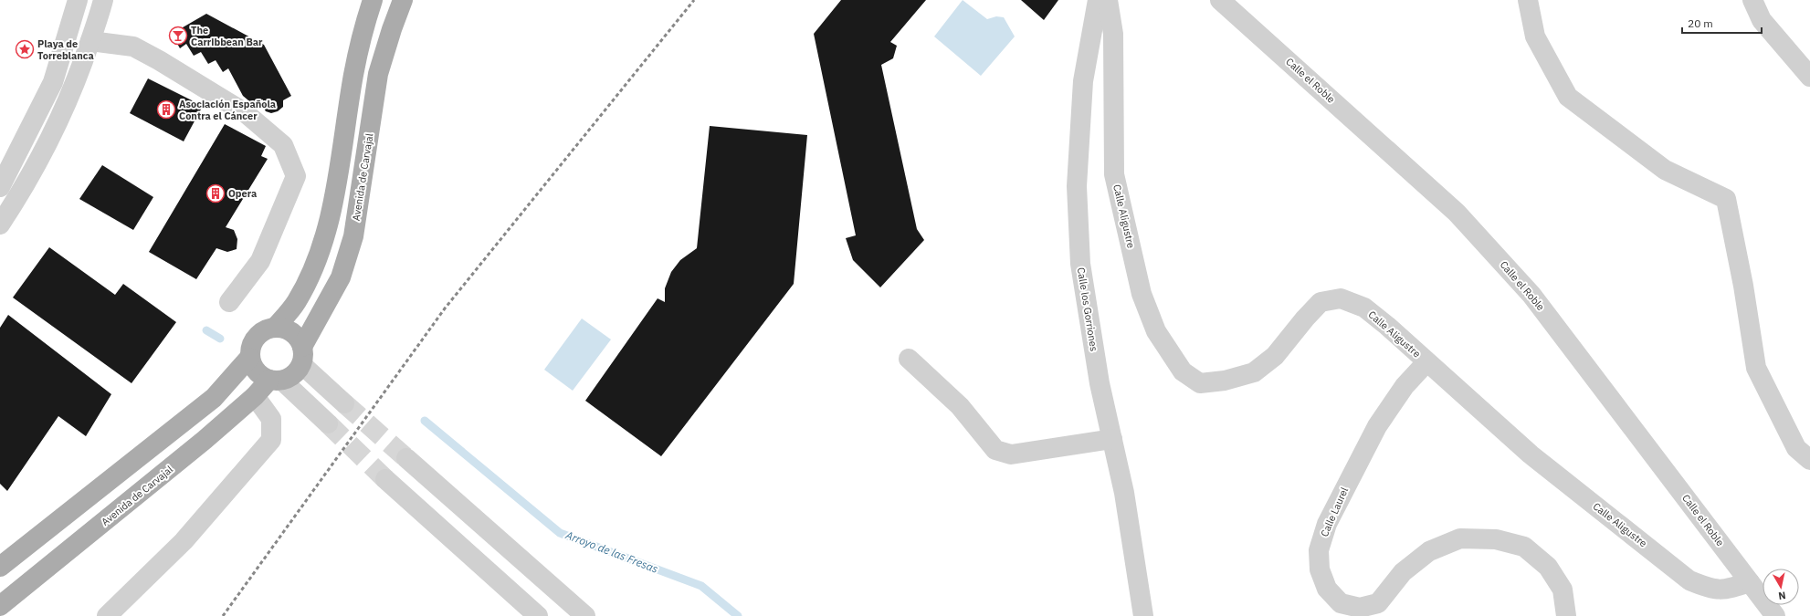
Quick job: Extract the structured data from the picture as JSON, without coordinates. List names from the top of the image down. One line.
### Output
{"streets":{"main road":["Avenida de Carvajal"],"street":["Calle el Roble","Calle Aligustre","Calle los Gorriones","Calle Laurel"]},"crossings":[["Calle el Roble","Calle Aligustre"],["Calle Aligustre","Calle Laurel"]],"water":["Arroyo de las Fresas"],"places":{"bar":["The Carribbean Bar"],"place":["Playa de Torreblanca"],"building":["Asociación Española Contra el Cáncer","Opera"]},"scale_bar":"20 m","north":"bottom"}
